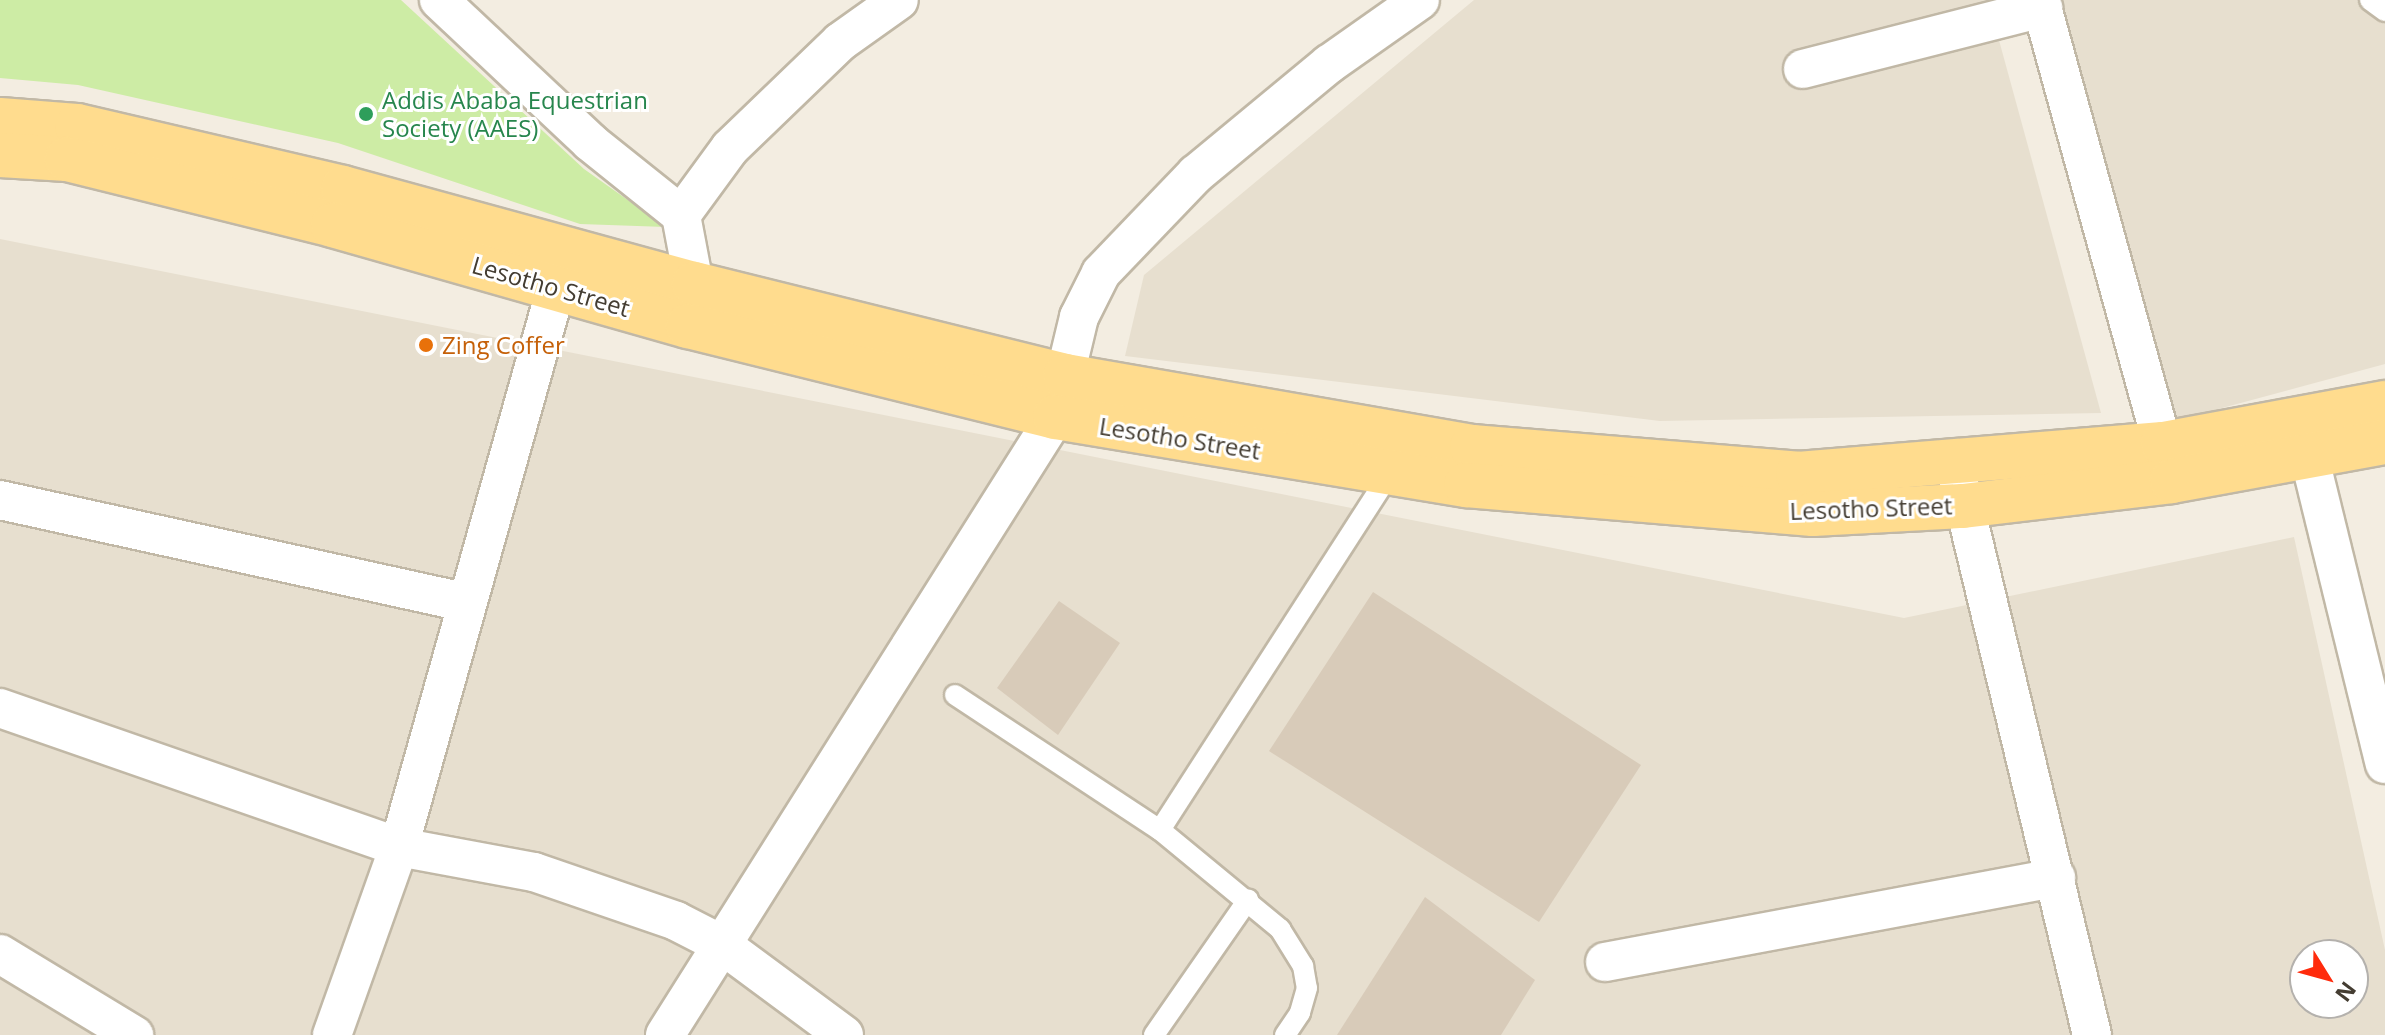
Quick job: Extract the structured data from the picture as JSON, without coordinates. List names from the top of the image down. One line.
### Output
{"streets":{"main road":["Lesotho Street"]},"places":["Addis Ababa Equestrian Society (AAES)","Zing Coffer"],"north":"bottom right"}
